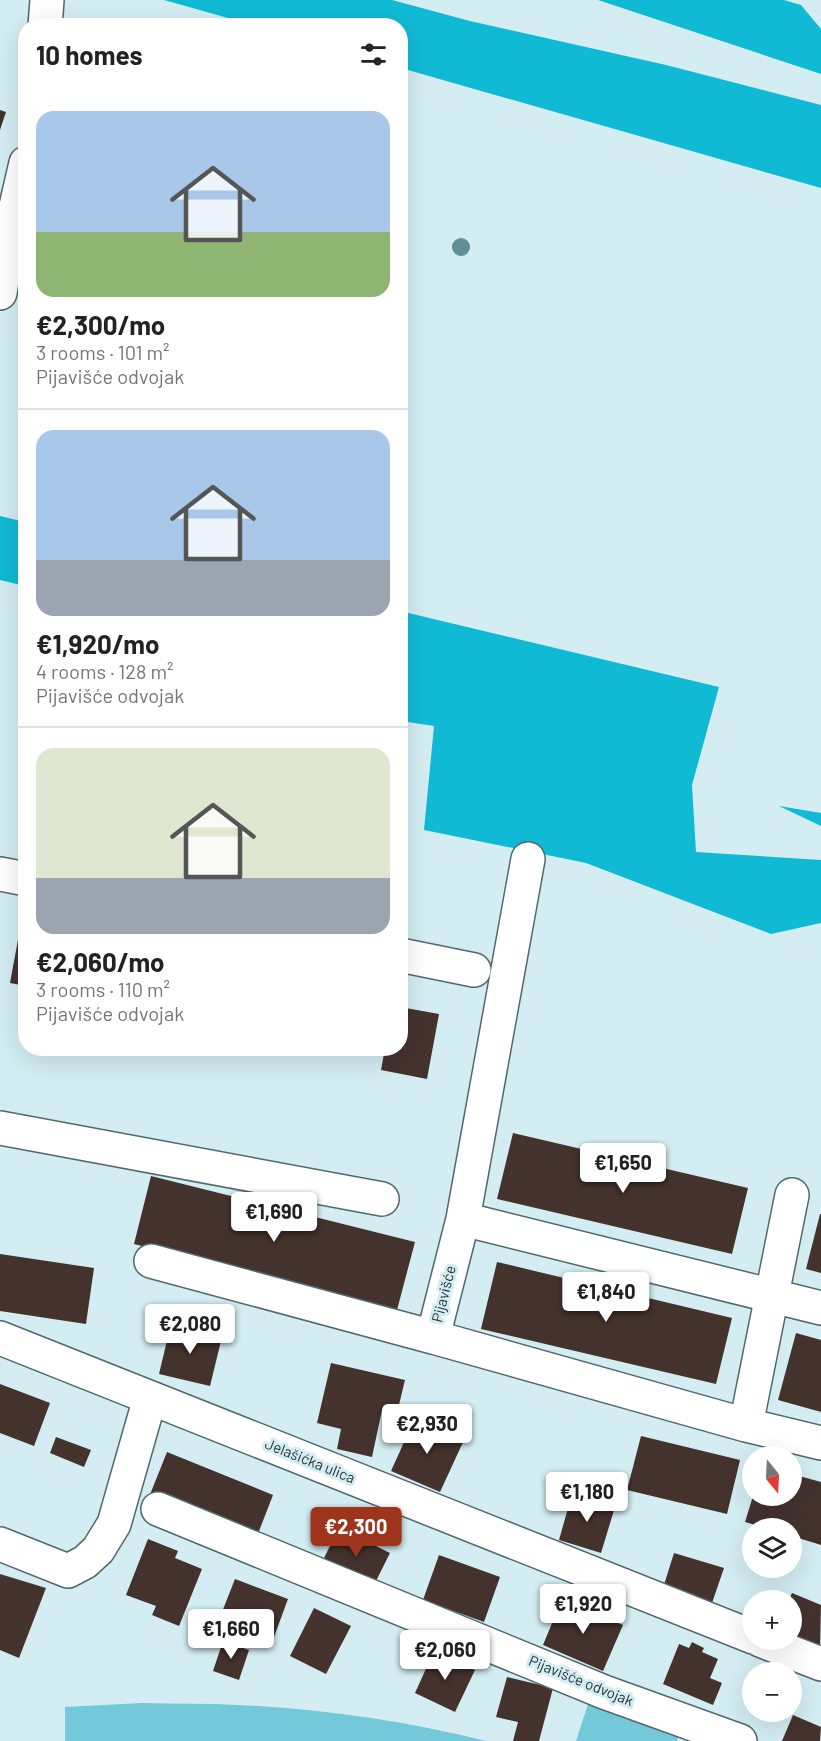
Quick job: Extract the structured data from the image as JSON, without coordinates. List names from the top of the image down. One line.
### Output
{"streets":{"street":["Pijavišće","Jelašićka ulica","Pijavišće odvojak"]},"north":"bottom","page":{"heading":"10 homes","list":[{"name":"€2,300/mo","note":"3 rooms · 101 m² · Pijavišće odvojak"},{"name":"€1,920/mo","note":"4 rooms · 128 m² · Pijavišće odvojak"},{"name":"€2,060/mo","note":"3 rooms · 110 m² · Pijavišće odvojak"}],"price":["€1,650","€1,690","€1,840","€2,080","€2,930","€1,180","€2,300","€1,920","€1,660","€2,060"],"map_buttons":["+","−"]}}
